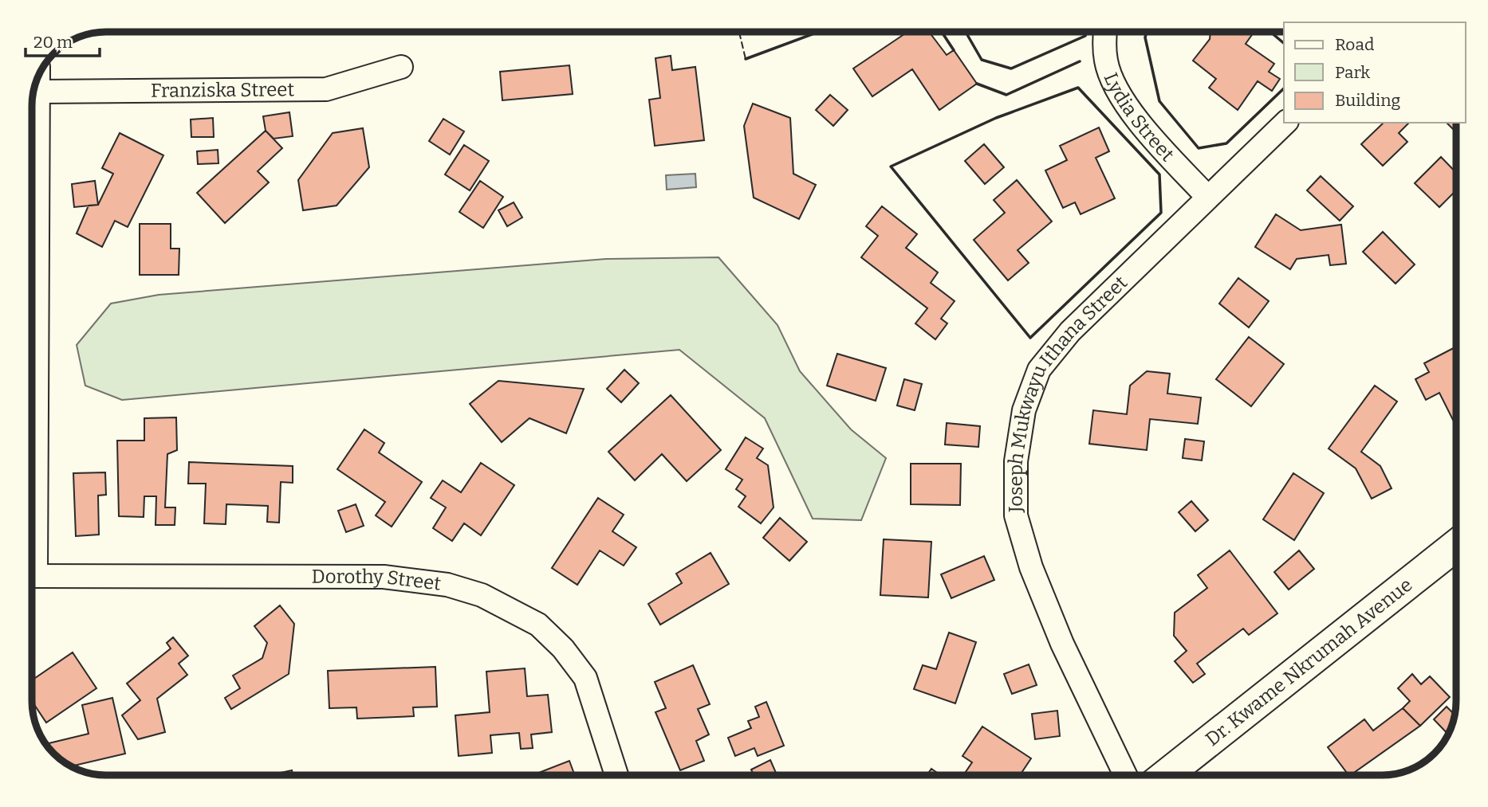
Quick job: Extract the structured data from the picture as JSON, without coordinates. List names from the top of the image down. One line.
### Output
{"streets":{"street":["Franziska Street","Lydia Street","Joseph Mukwayu Ithana Street","Dorothy Street","Dr. Kwame Nkrumah Avenue"]},"crossings":[["Lydia Street","Joseph Mukwayu Ithana Street"]],"legend":["Road","Park","Building"],"scale_bar":"20 m"}
